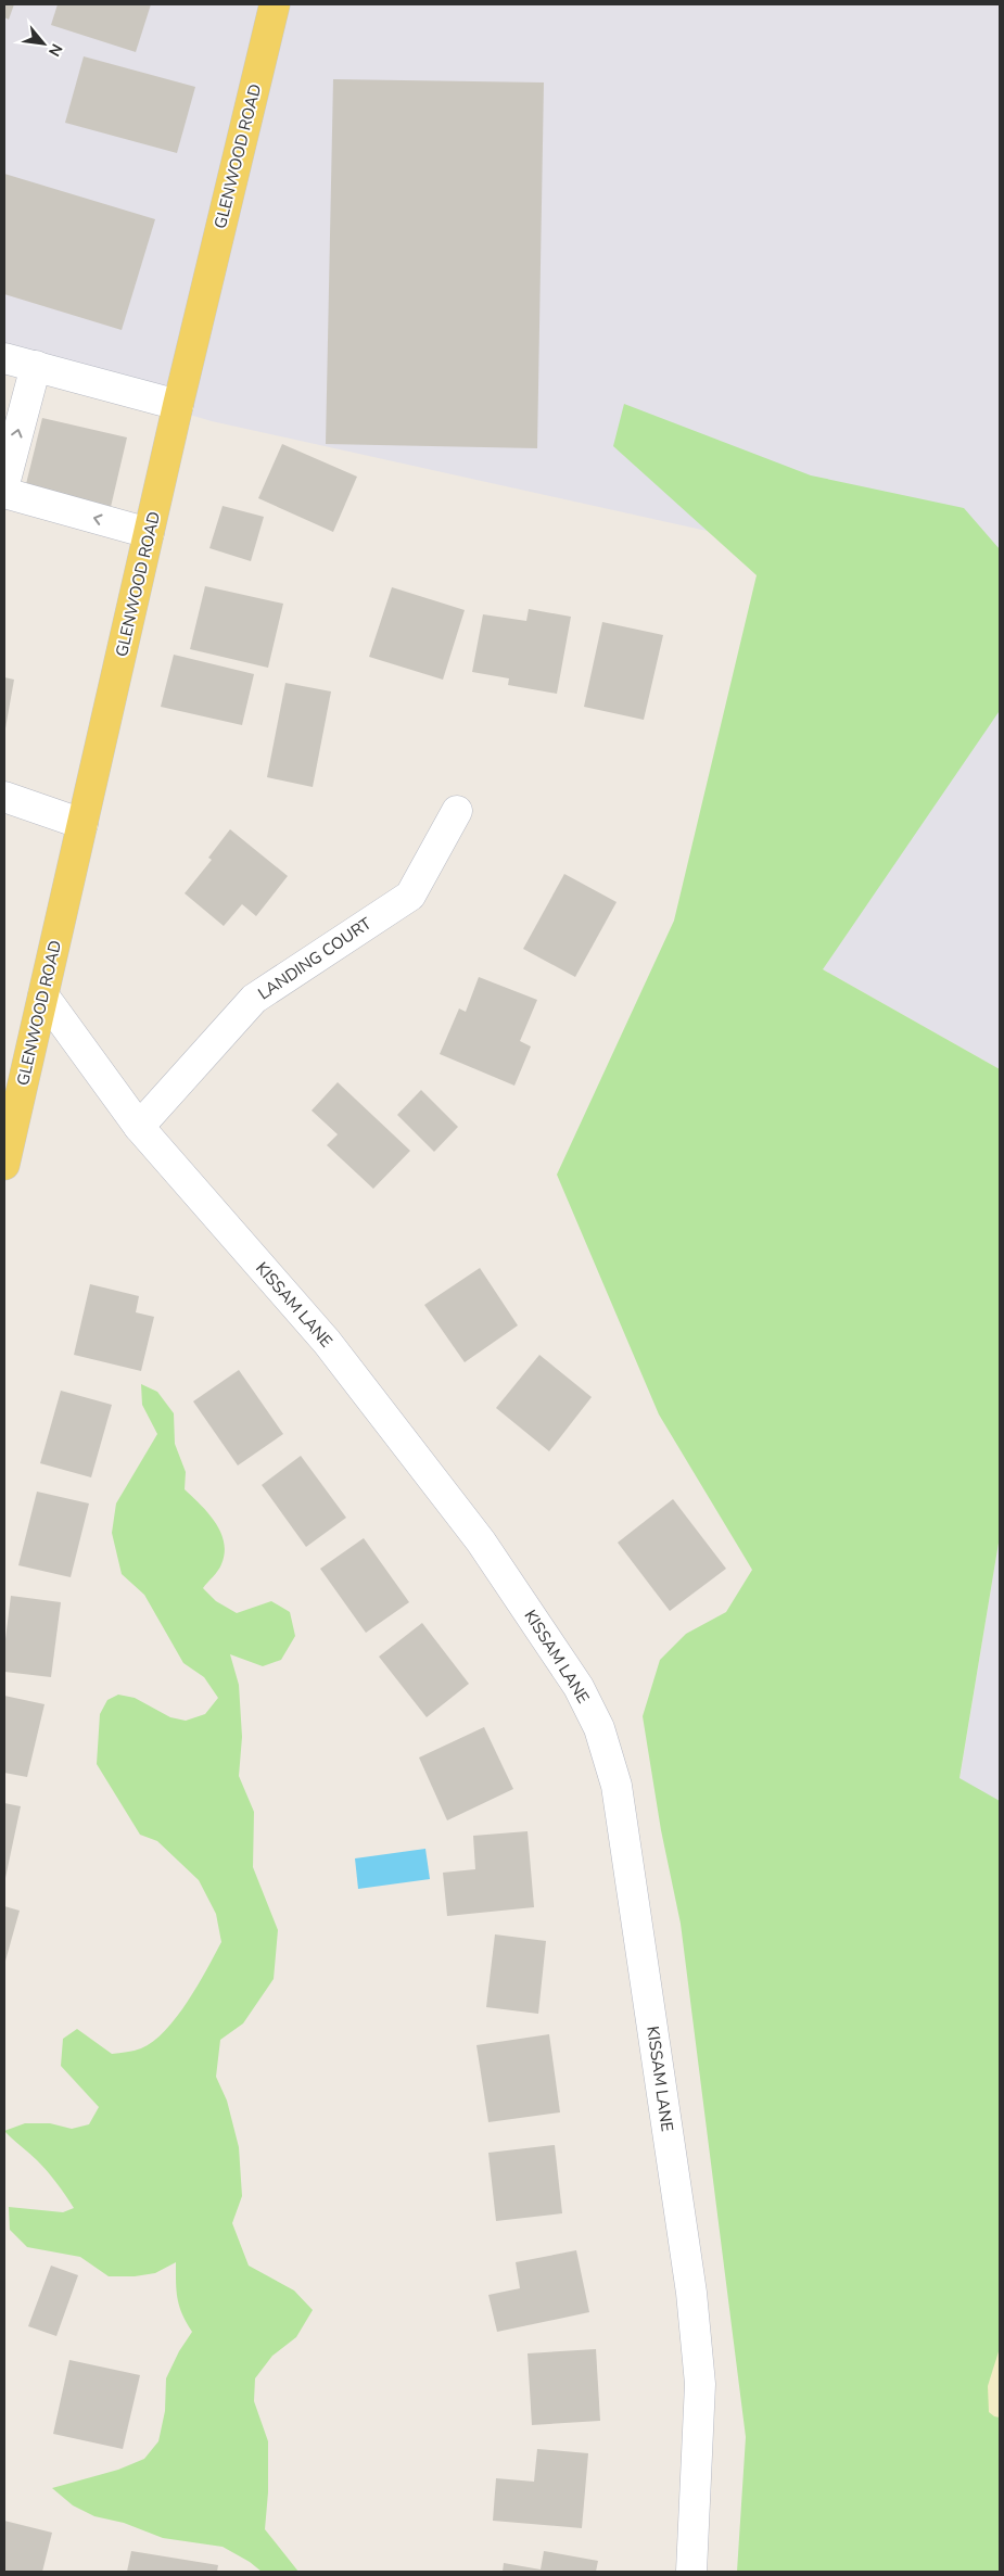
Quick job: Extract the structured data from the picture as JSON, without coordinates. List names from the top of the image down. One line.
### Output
{"streets":{"main road":["GLENWOOD ROAD"],"street":["LANDING COURT","KISSAM LANE"]},"crossings":[["GLENWOOD ROAD","KISSAM LANE"],["LANDING COURT","KISSAM LANE"]],"north":"bottom right"}
